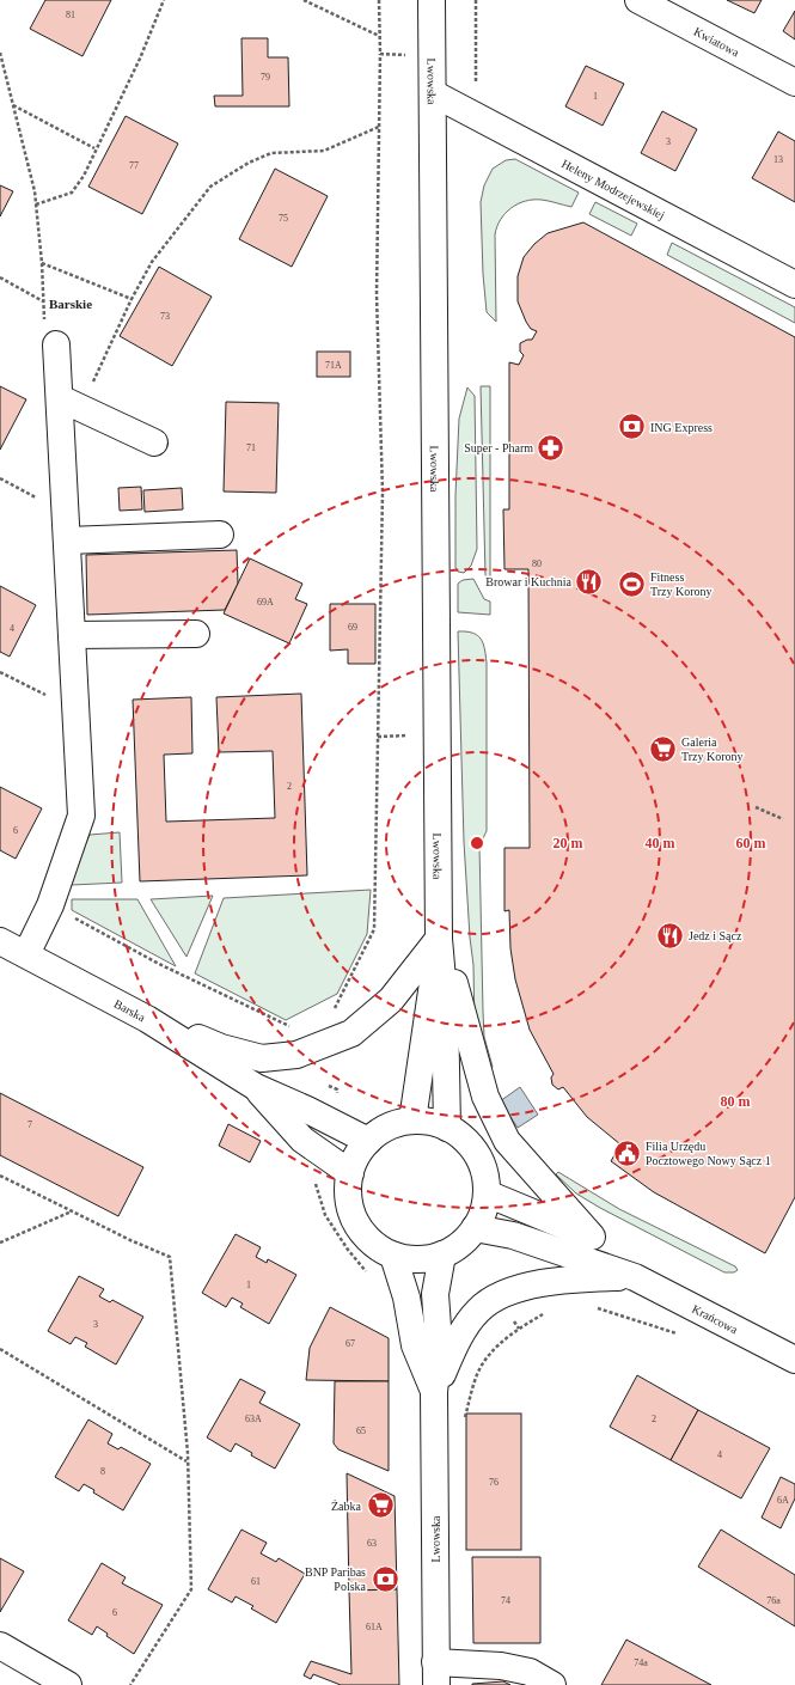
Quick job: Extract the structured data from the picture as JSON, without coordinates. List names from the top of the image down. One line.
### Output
{"streets":{"street":["Kwiatowa","Lwowska","Heleny Modrzejewskiej","Barska","Krańcowa"]},"crossings":[["Lwowska","Heleny Modrzejewskiej"],["Lwowska","Barska"],["Lwowska","Krańcowa"],["Barska","Krańcowa"]],"districts":["Barskie"],"places":{"bank":["ING Express","BNP Paribas Polska"],"pharmacy":["Super - Pharm"],"restaurant":["Browar i Kuchnia","Jedz i Sącz"],"sports":["Fitness Trzy Korony"],"supermarket":["Galeria Trzy Korony","Żabka"],"public building":["Filia Urzędu Pocztowego Nowy Sącz 1"]},"house_numbers":["81","79","1","3","13","77","75","73","71A","71","80","69A","69","4","2","6","7","1","3","67","63A","2","65","4","8","76","6A","63","61","74","76a","6","61A","74a"],"rings":["20 m","40 m","60 m","80 m"]}
